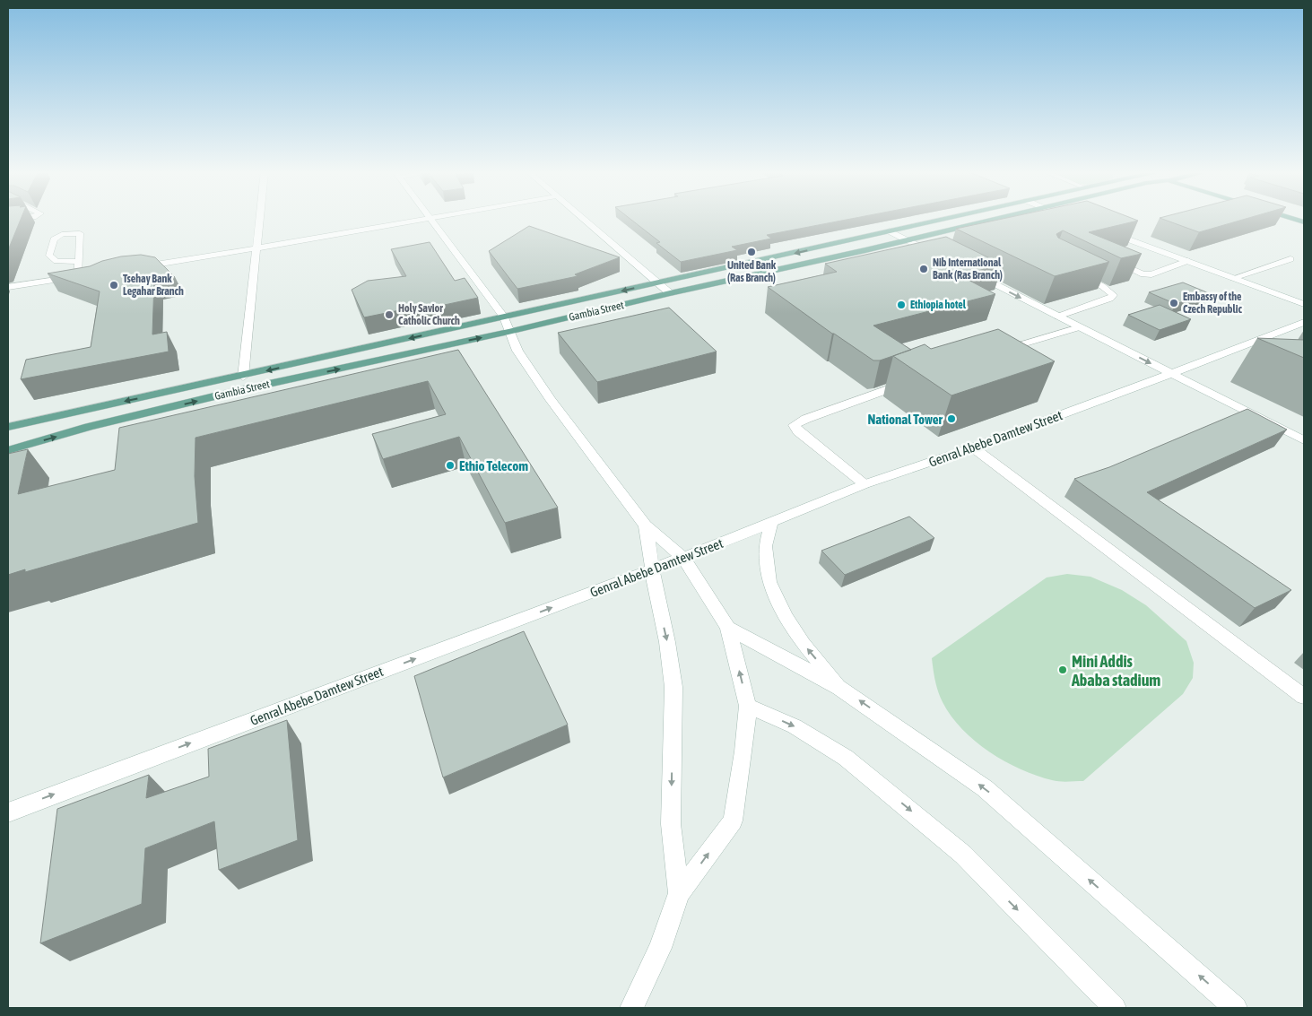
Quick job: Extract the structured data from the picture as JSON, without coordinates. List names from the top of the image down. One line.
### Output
{"streets":{"main road":["Gambia Street"],"street":["Genral Abebe Damtew Street"]},"one_way":["Genral Abebe Damtew Street"],"places":["United Bank (Ras Branch)","Nib International Bank (Ras Branch)","Tsehay Bank Legahar Branch","Embassy of the Czech Republic","Ethiopia hotel","Holy Savior Catholic Church","National Tower","Ethio Telecom","Mini Addis Ababa stadium"]}
